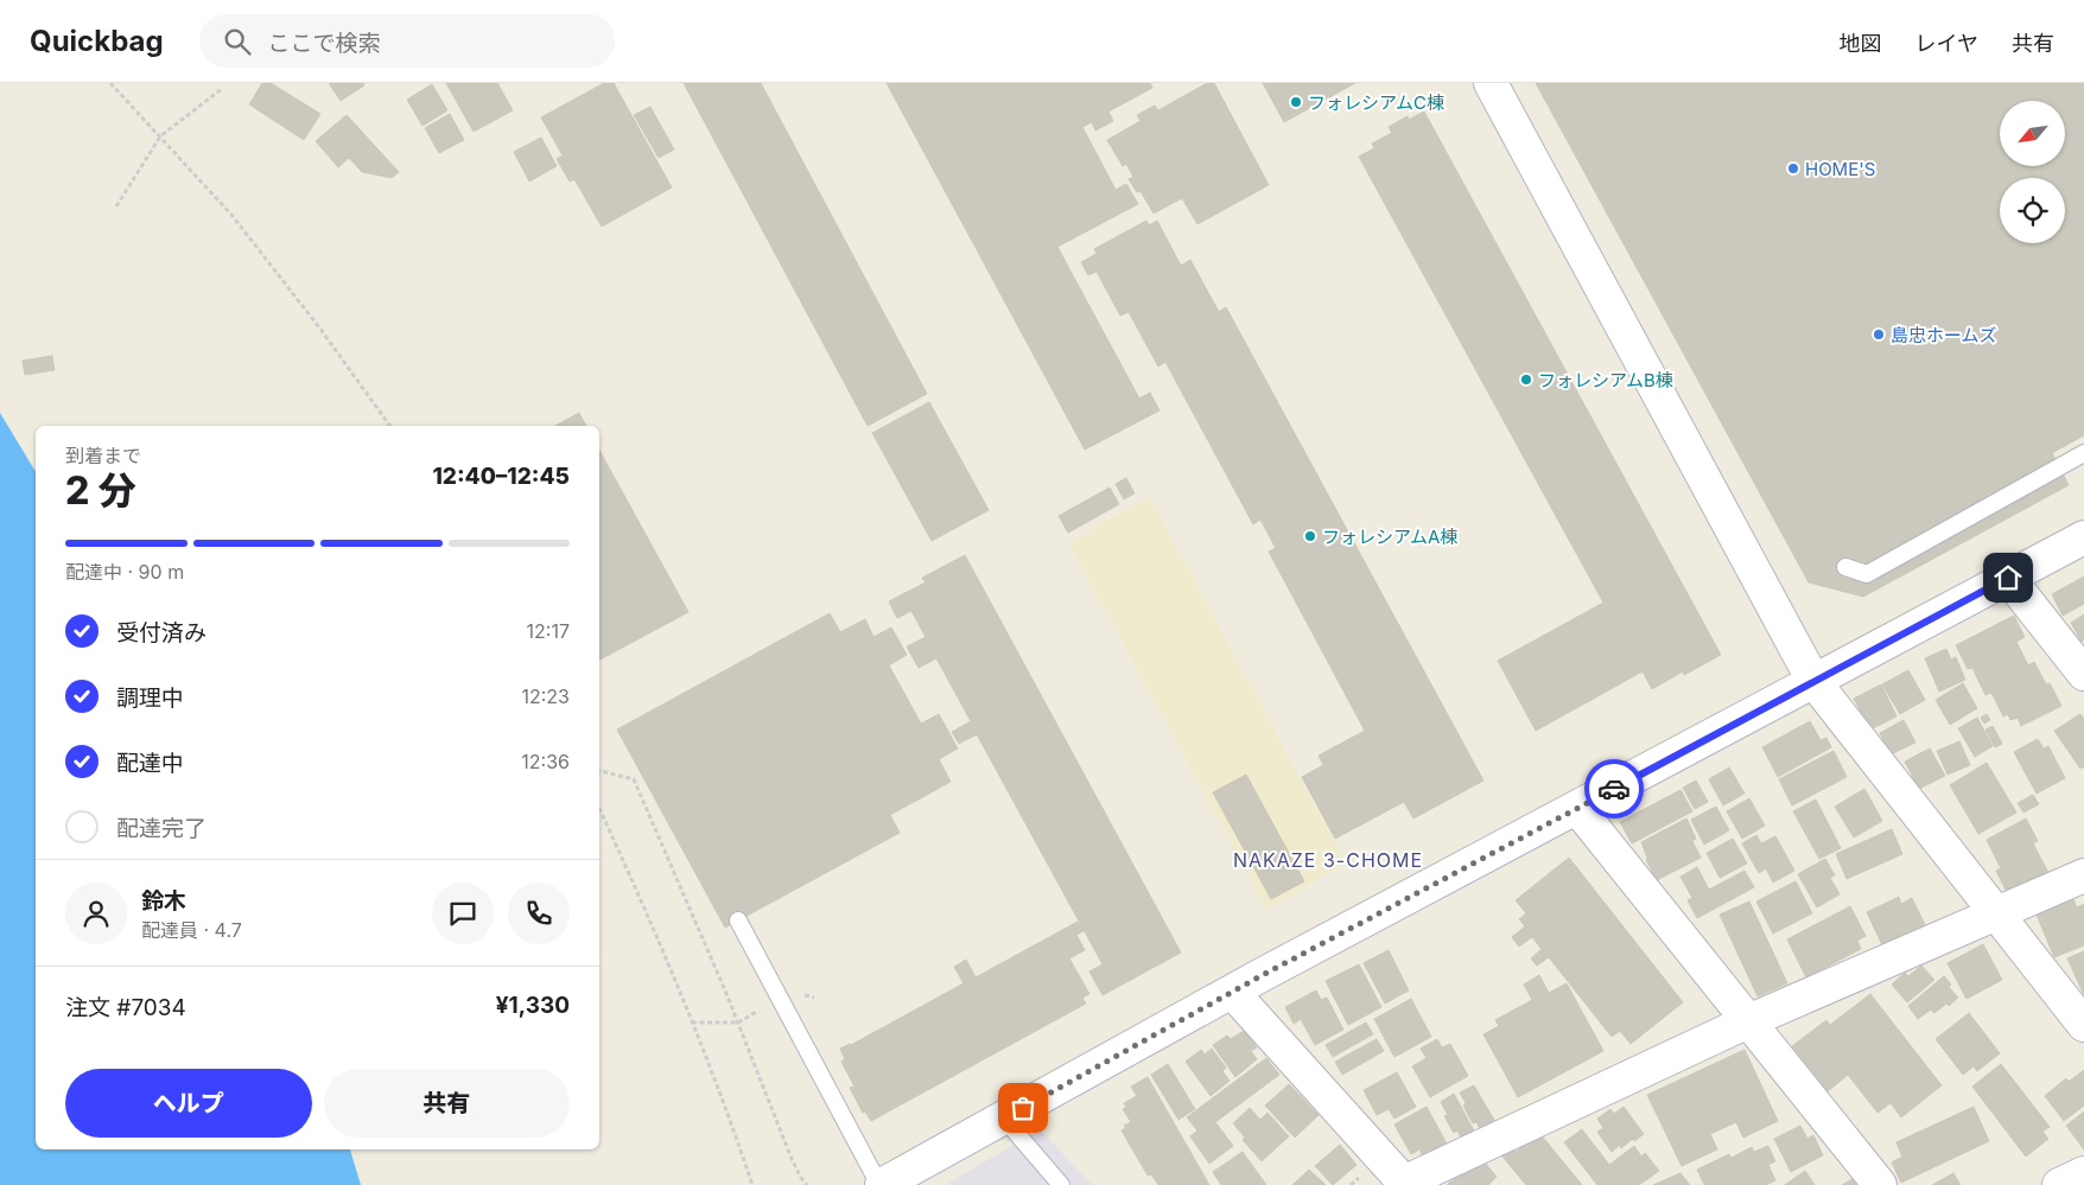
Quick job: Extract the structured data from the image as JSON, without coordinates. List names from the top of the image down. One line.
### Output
{"districts":["NAKAZE 3-CHOME"],"places":["フォレシアムC棟","HOME'S","島忠ホームズ","フォレシアムB棟","フォレシアムA棟"],"north":"bottom left","page":{"header":"Quickbag","search":"ここで検索","nav":["地図","レイヤ","共有"],"heading":["2 分","到着まで","12:40–12:45"],"panel":["鈴木","配達員 · 4.7","注文 #7034","¥1,330"],"bar":"配達中 · 90 m","list":[["受付済み","12:17"],["調理中","12:23"],["配達中","12:36"],"配達完了"],"buttons":["ヘルプ","共有"]}}
